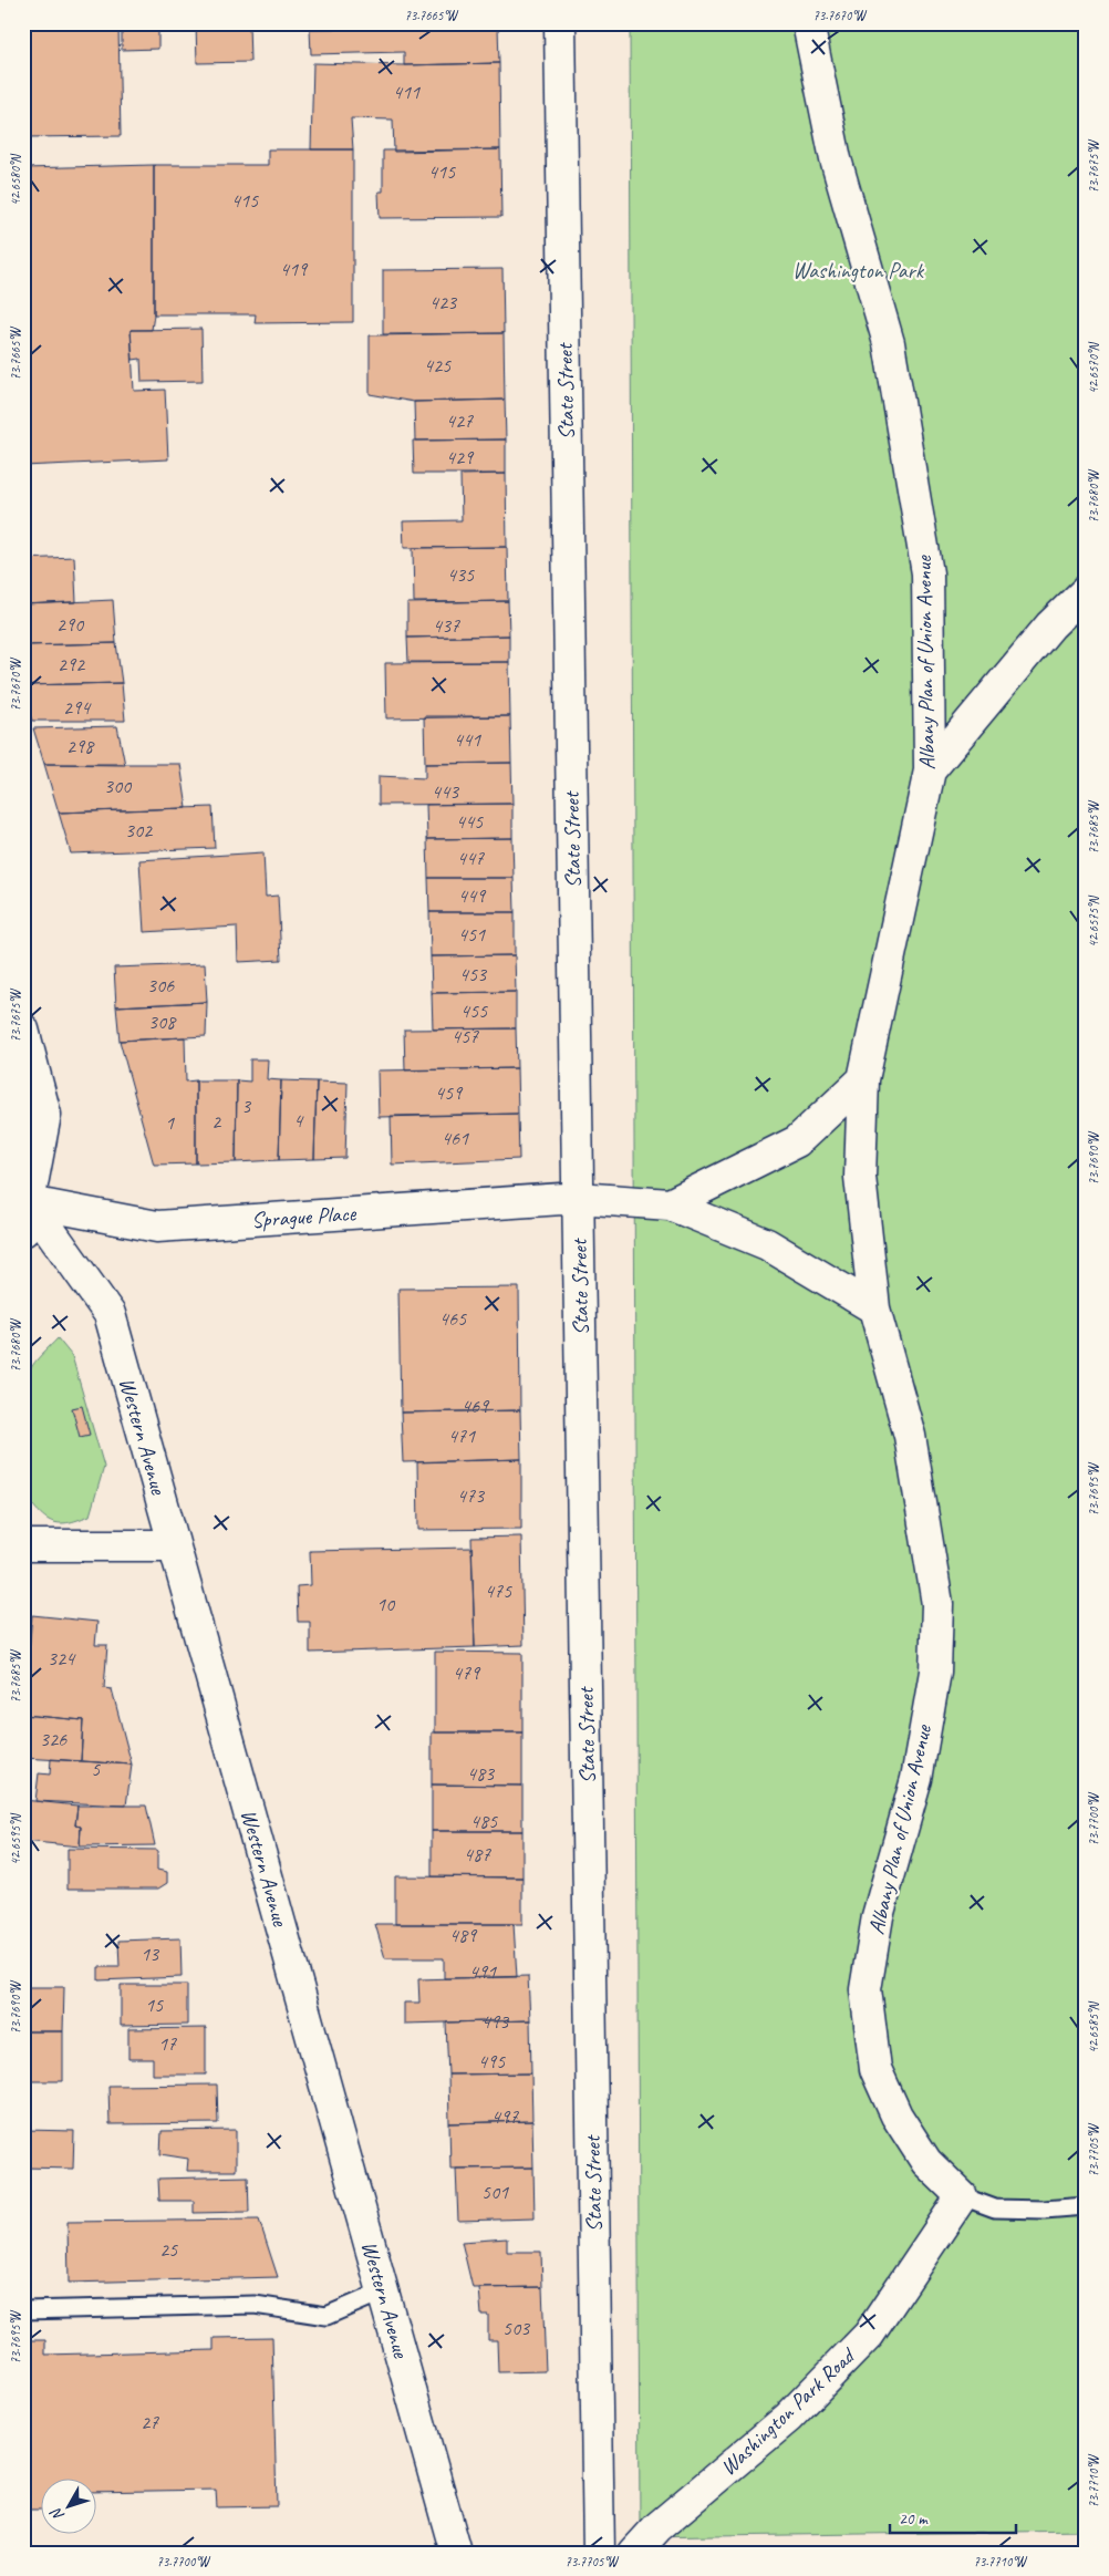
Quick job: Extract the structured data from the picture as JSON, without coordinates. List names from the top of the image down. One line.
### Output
{"streets":{"street":["State Street","Albany Plan of Union Avenue","Sprague Place","Western Avenue","Washington Park Road"]},"crossings":[["State Street","Sprague Place"],["Albany Plan of Union Avenue","Washington Park Road"],["Sprague Place","Western Avenue"]],"parks":["Washington Park"],"house_numbers":["411","415","415","419","423","425","427","429","435","290","437","292","294","441","298","300","443","445","302","447","449","451","453","306","455","308","457","459","3","4","2","1","461","465","469","471","473","475","10","324","479","326","5","483","485","487","489","13","491","15","493","17","495","497","501","25","503","27"],"scale_bar":"20 m","north":"bottom left","coordinates":["73.7665°W","73.7670°W","73.7675°W","42.6580°N","42.6570°N","73.7680°W","73.7685°W","42.6575°N","73.7690°W","73.7695°W","73.7700°W","42.6595°N","42.6585°N","73.7705°W","73.7710°W"]}
